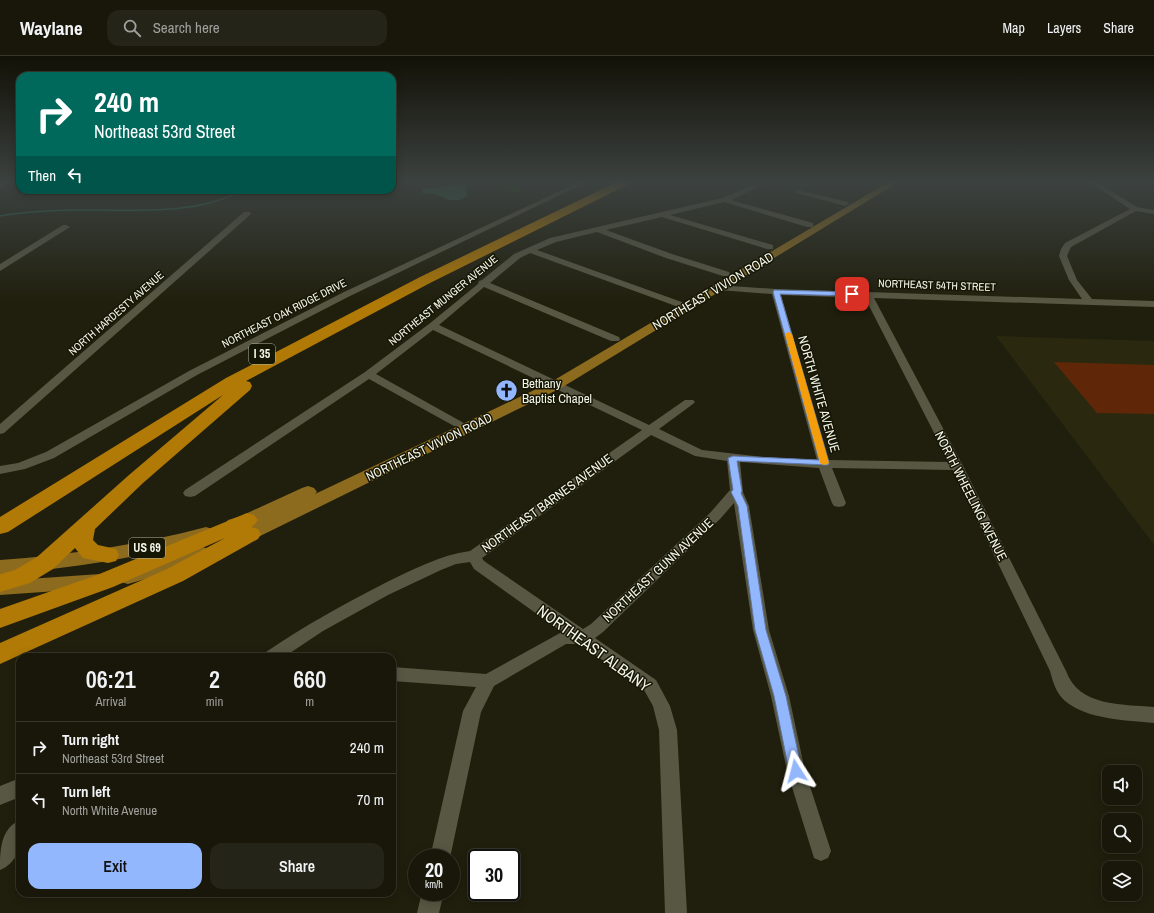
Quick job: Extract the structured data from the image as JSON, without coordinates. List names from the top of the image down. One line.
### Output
{"streets":{"highway":["I 35"],"main road":["NORTHEAST VIVION ROAD","US 69"],"street":["NORTHEAST 54TH STREET","NORTHEAST MUNGER AVENUE","NORTH HARDESTY AVENUE","NORTHEAST OAK RIDGE DRIVE","NORTH WHITE AVENUE","NORTH WHEELING AVENUE","NORTHEAST BARNES AVENUE","NORTHEAST GUNN AVENUE","NORTHEAST ALBANY"]},"crossings":[["NORTHEAST 54TH STREET","NORTHEAST VIVION ROAD"],["NORTHEAST 54TH STREET","NORTH WHITE AVENUE"],["NORTHEAST 54TH STREET","NORTH WHEELING AVENUE"],["NORTHEAST BARNES AVENUE","NORTHEAST ALBANY"],["NORTHEAST GUNN AVENUE","NORTHEAST ALBANY"]],"places":{"church":["Bethany Baptist Chapel"]},"page":{"header":"Waylane","search":"Search here","nav":["Map","Layers","Share"],"turn":["240 m","Northeast 53rd Street"],"then":"Then","eta":["06:21","Arrival","2","min","660","m"],"list":[{"name":"Turn right","note":"Northeast 53rd Street","value":"240 m"},{"name":"Turn left","note":"North White Avenue","value":"70 m"}],"buttons":["Exit","Share"],"speed":"20 km/h","limit":"30"}}
